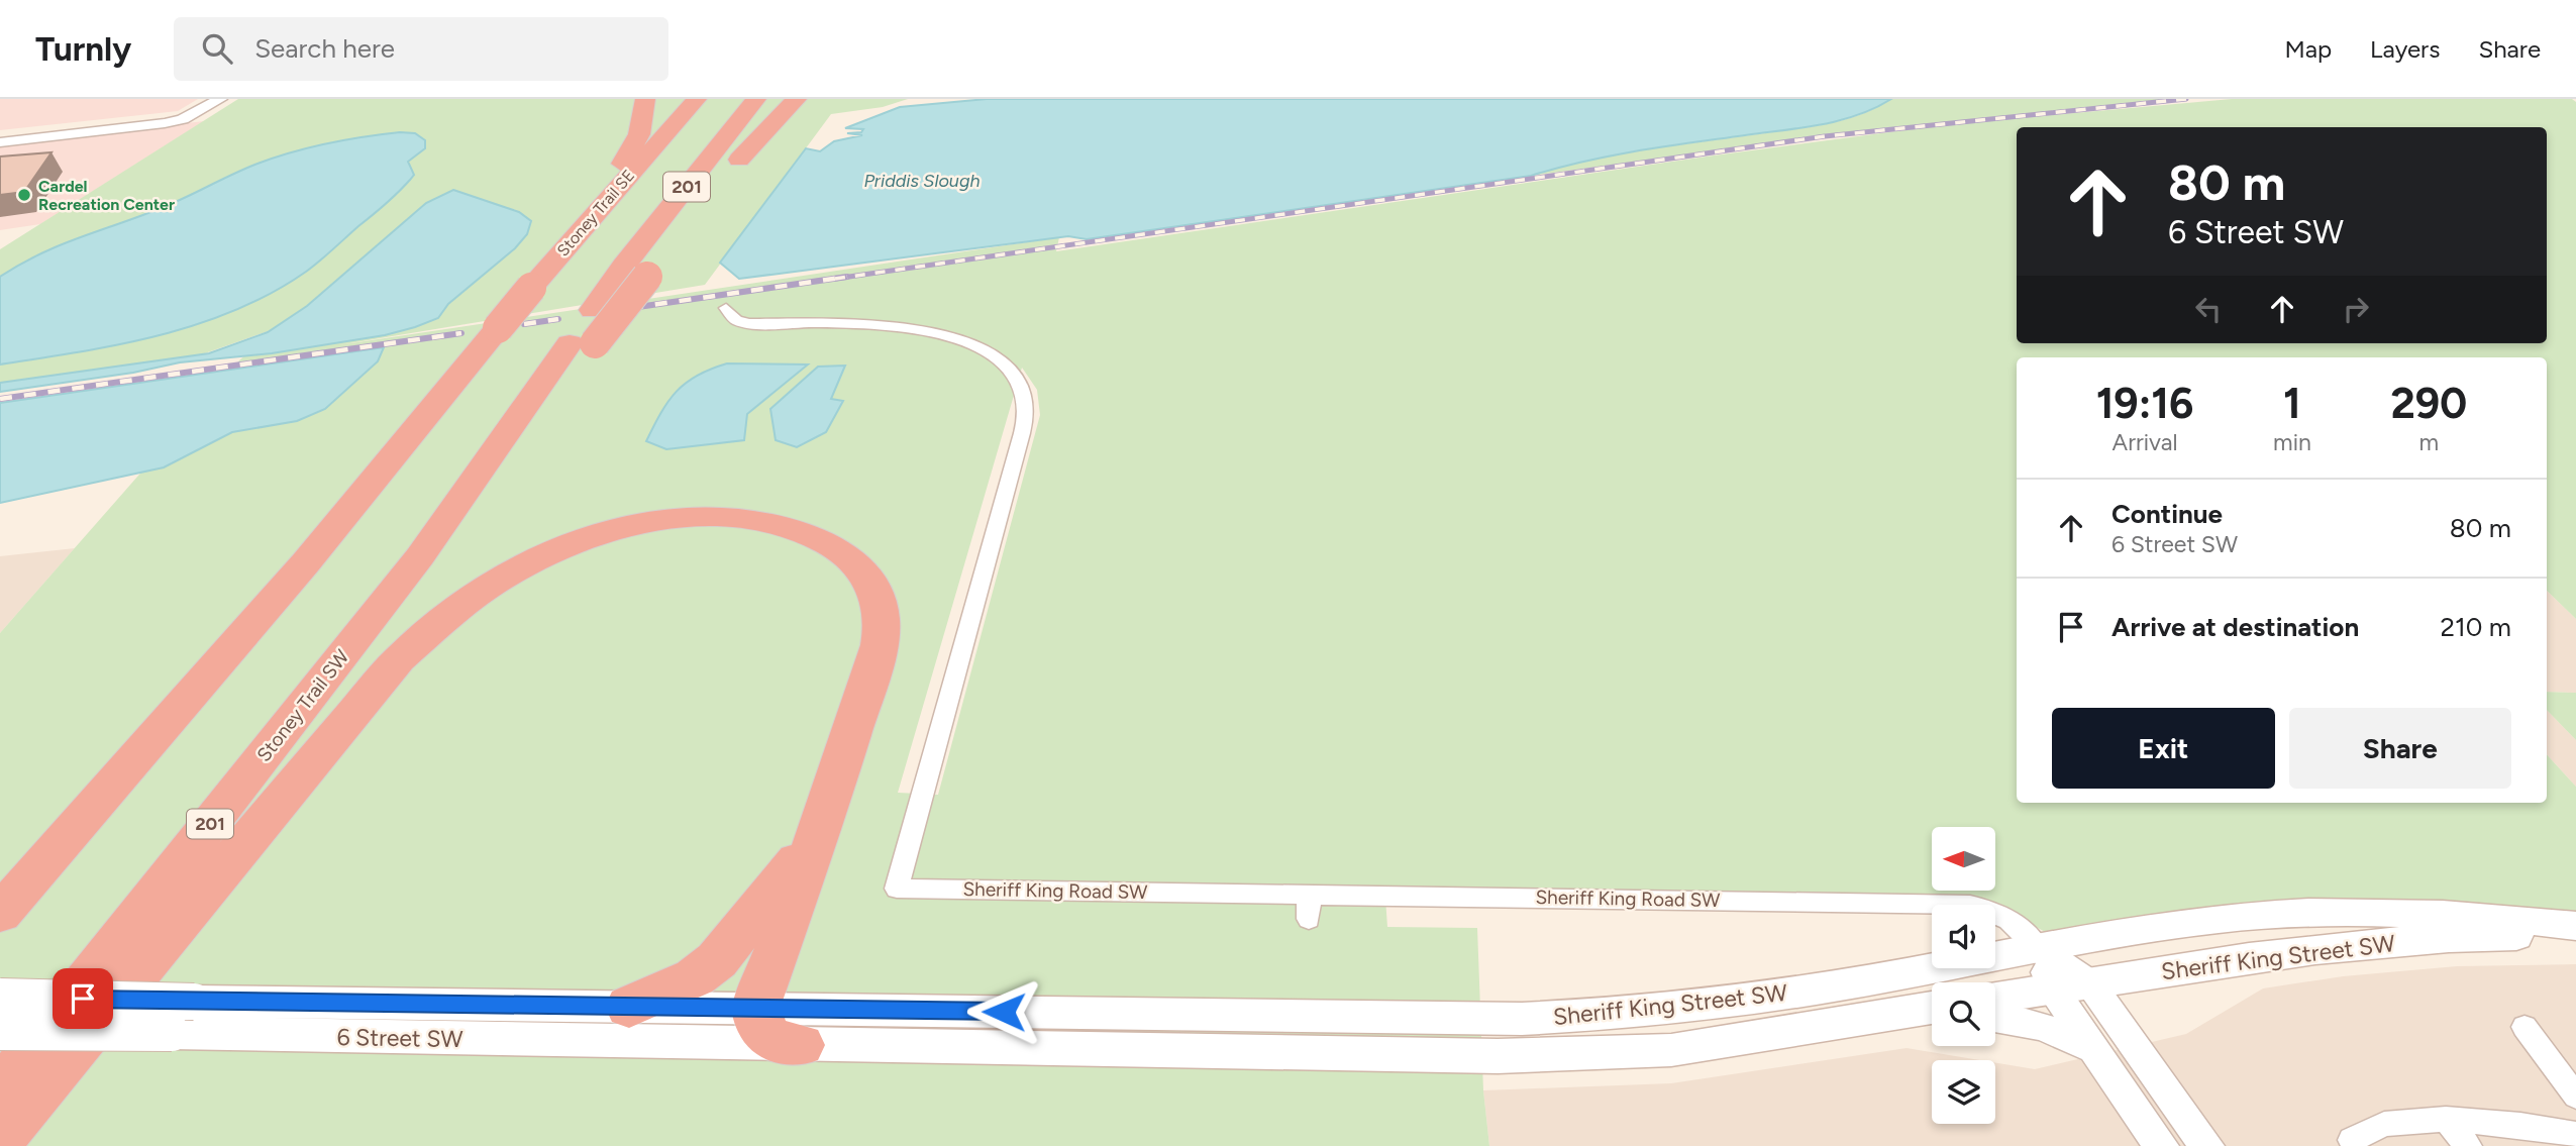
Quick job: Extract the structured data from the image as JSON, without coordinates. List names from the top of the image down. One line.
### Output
{"streets":{"highway":["201","Stoney Trail SE","Stoney Trail SW"],"main road":["Sheriff King Street SW","6 Street SW"],"street":["Sheriff King Road SW"]},"crossings":[["201","Stoney Trail SW"],["Sheriff King Road SW","Sheriff King Street SW"],["Sheriff King Street SW","6 Street SW"]],"water":["Priddis Slough"],"places":["Cardel Recreation Center"],"north":"left","page":{"header":"Turnly","search":"Search here","nav":["Map","Layers","Share"],"turn":["80 m","6 Street SW"],"eta":["19:16","Arrival","1","min","290","m"],"list":[{"name":"Continue","note":"6 Street SW","value":"80 m"},{"name":"Arrive at destination","value":"210 m"}],"buttons":["Exit","Share"]}}
